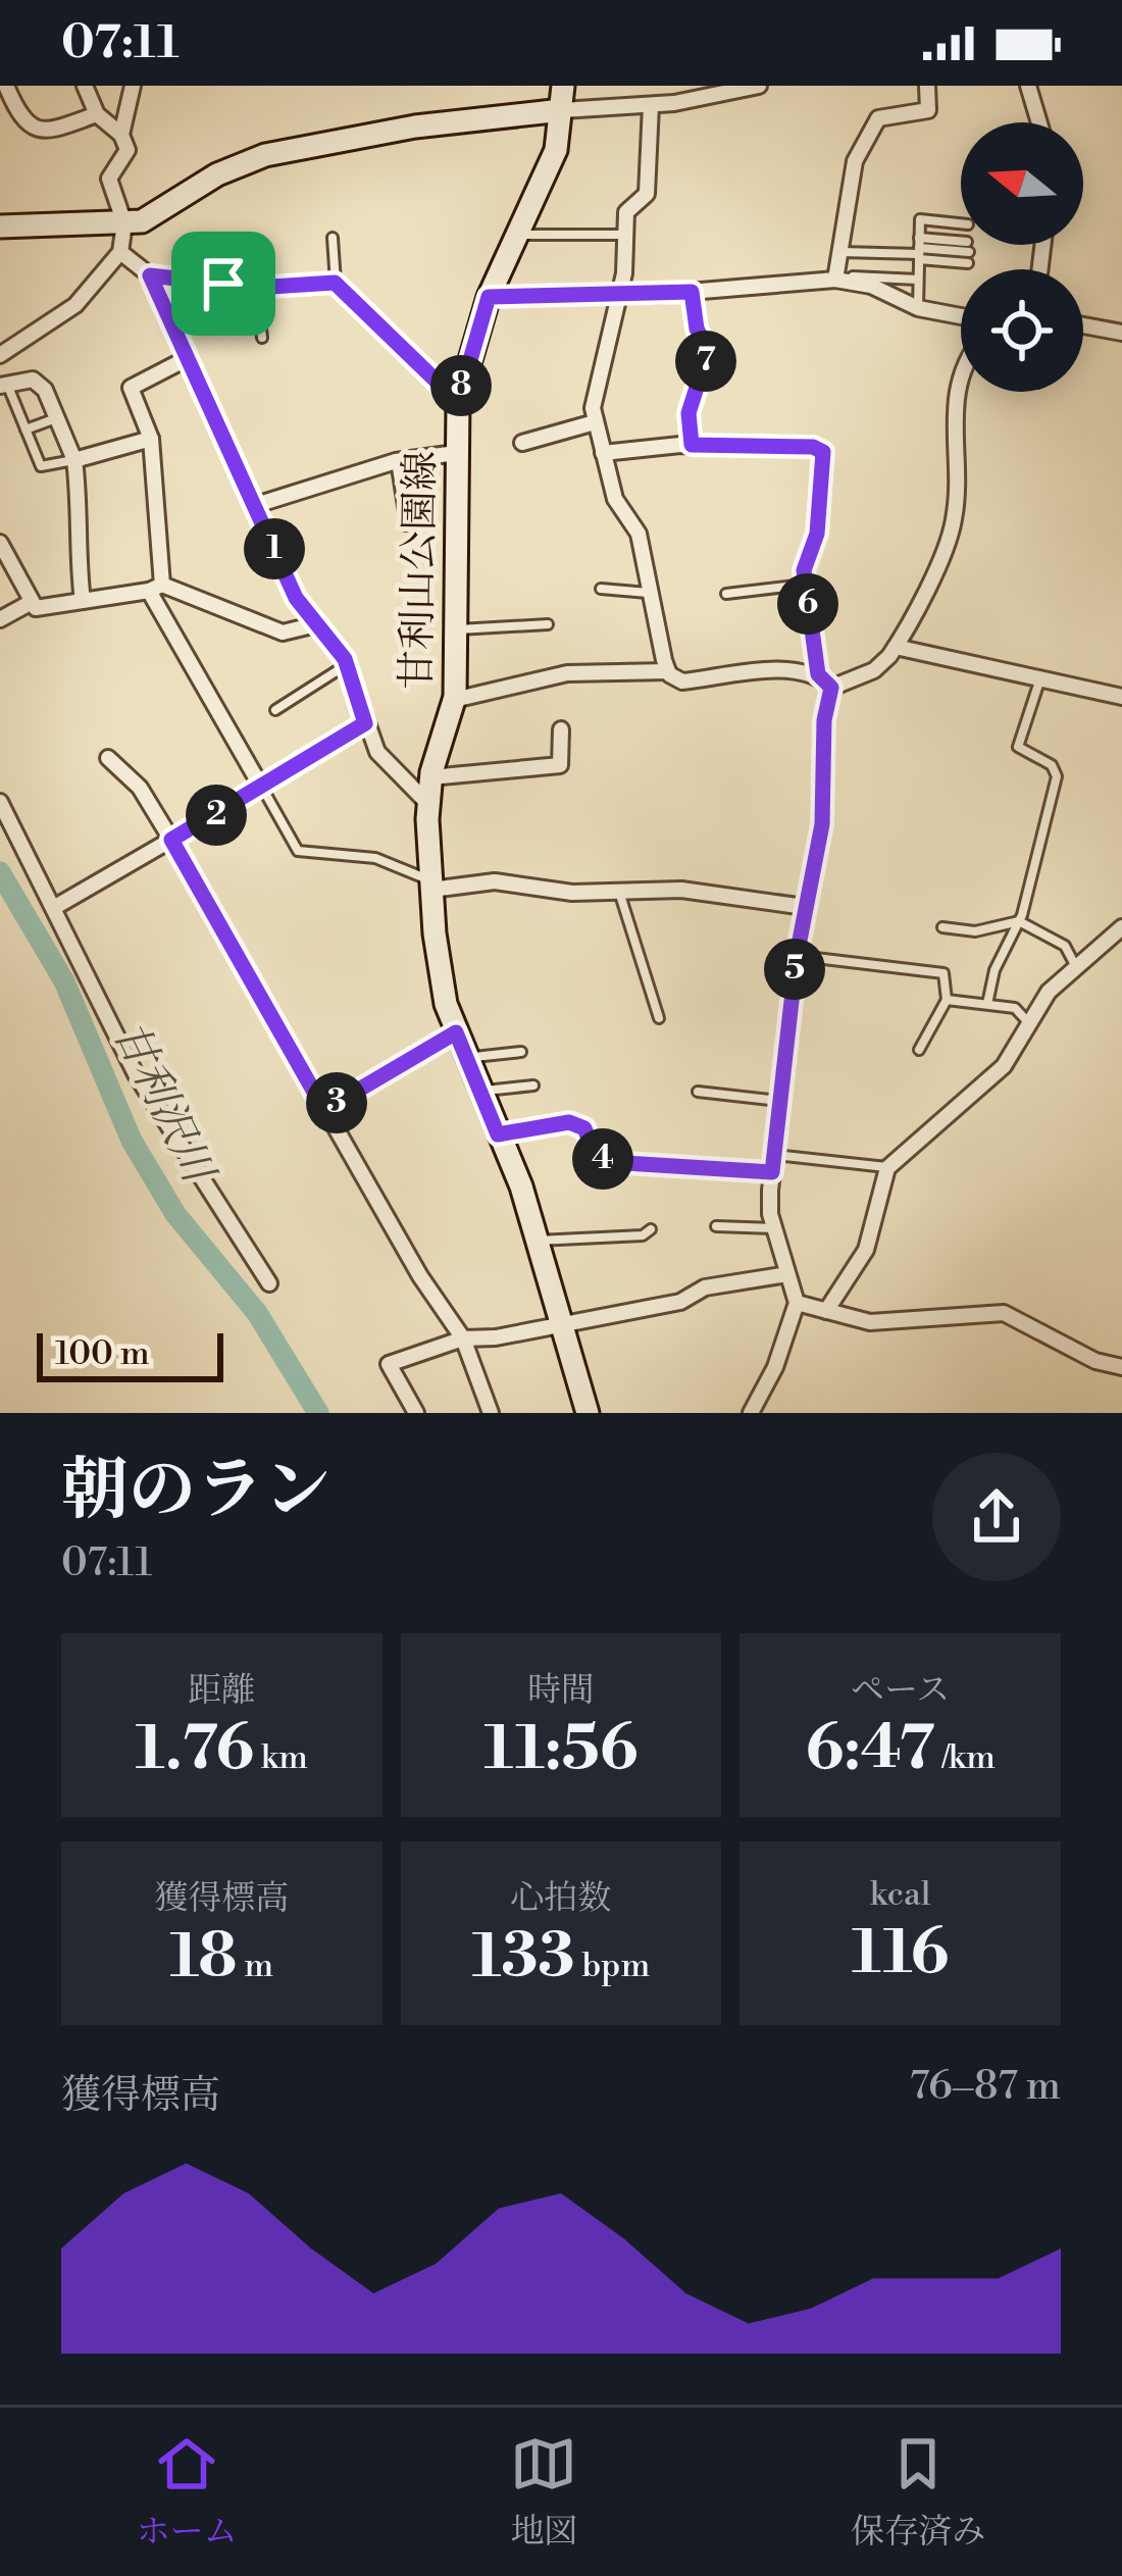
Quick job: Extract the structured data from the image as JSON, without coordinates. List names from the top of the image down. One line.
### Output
{"streets":{"main road":["甘利山公園線"]},"water":["甘利沢川"],"scale_bar":"100 m","north":"left","page":{"status":"07:11","pins":["7","8","1","6","2","5","3","4"],"scale":"100 m","heading":["朝のラン","07:11"],"stats":[["距離","1.76 km"],["時間","11:56"],["ペース","6:47 /km"],["獲得標高","18 m"],["心拍数","133 bpm"],["kcal","116"]],"chart":["獲得標高","76–87 m"],"tabs":["ホーム","地図","保存済み"]}}
